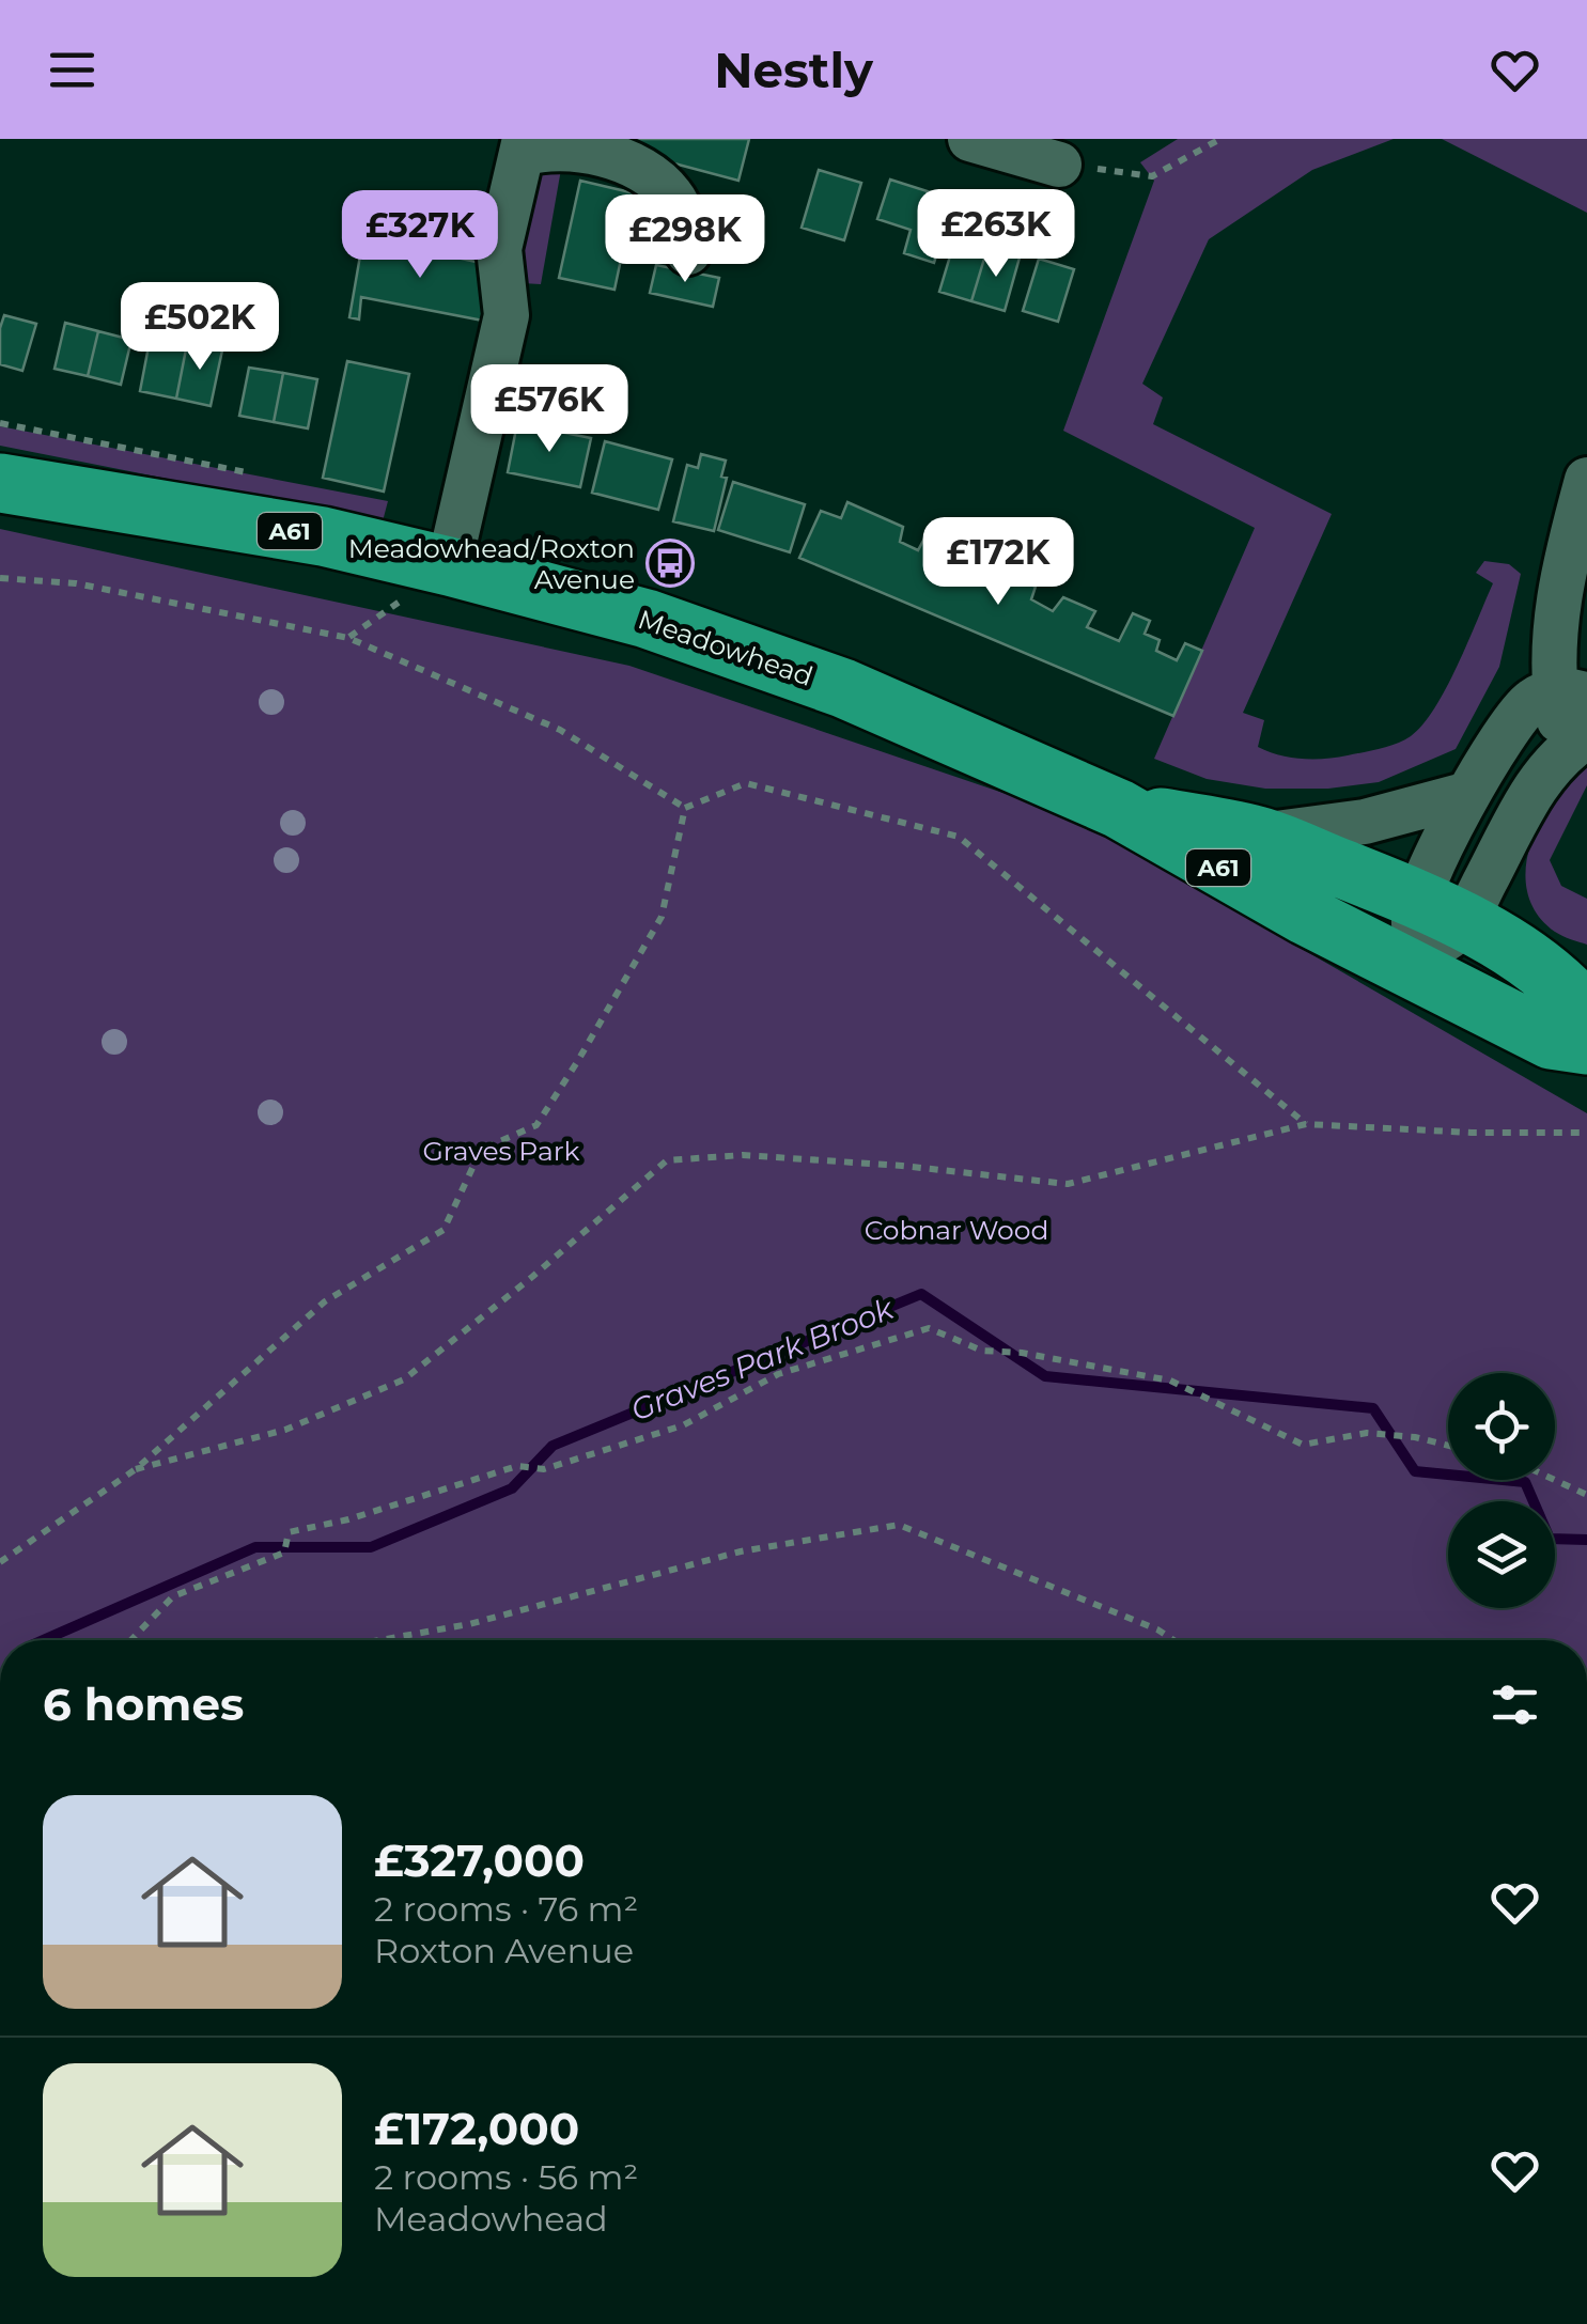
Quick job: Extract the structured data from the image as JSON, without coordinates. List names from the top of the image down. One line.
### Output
{"streets":{"highway":["A61","Meadowhead"]},"water":["Graves Park Brook"],"parks":["Graves Park","Cobnar Wood"],"places":{"bus stop":["Meadowhead/Roxton Avenue"]},"page":{"header":"Nestly","price":["£263K","£327K","£298K","£502K","£576K","£172K"],"heading":"6 homes","list":[{"name":"£327,000","note":"2 rooms · 76 m² · Roxton Avenue"},{"name":"£172,000","note":"2 rooms · 56 m² · Meadowhead"}]}}
